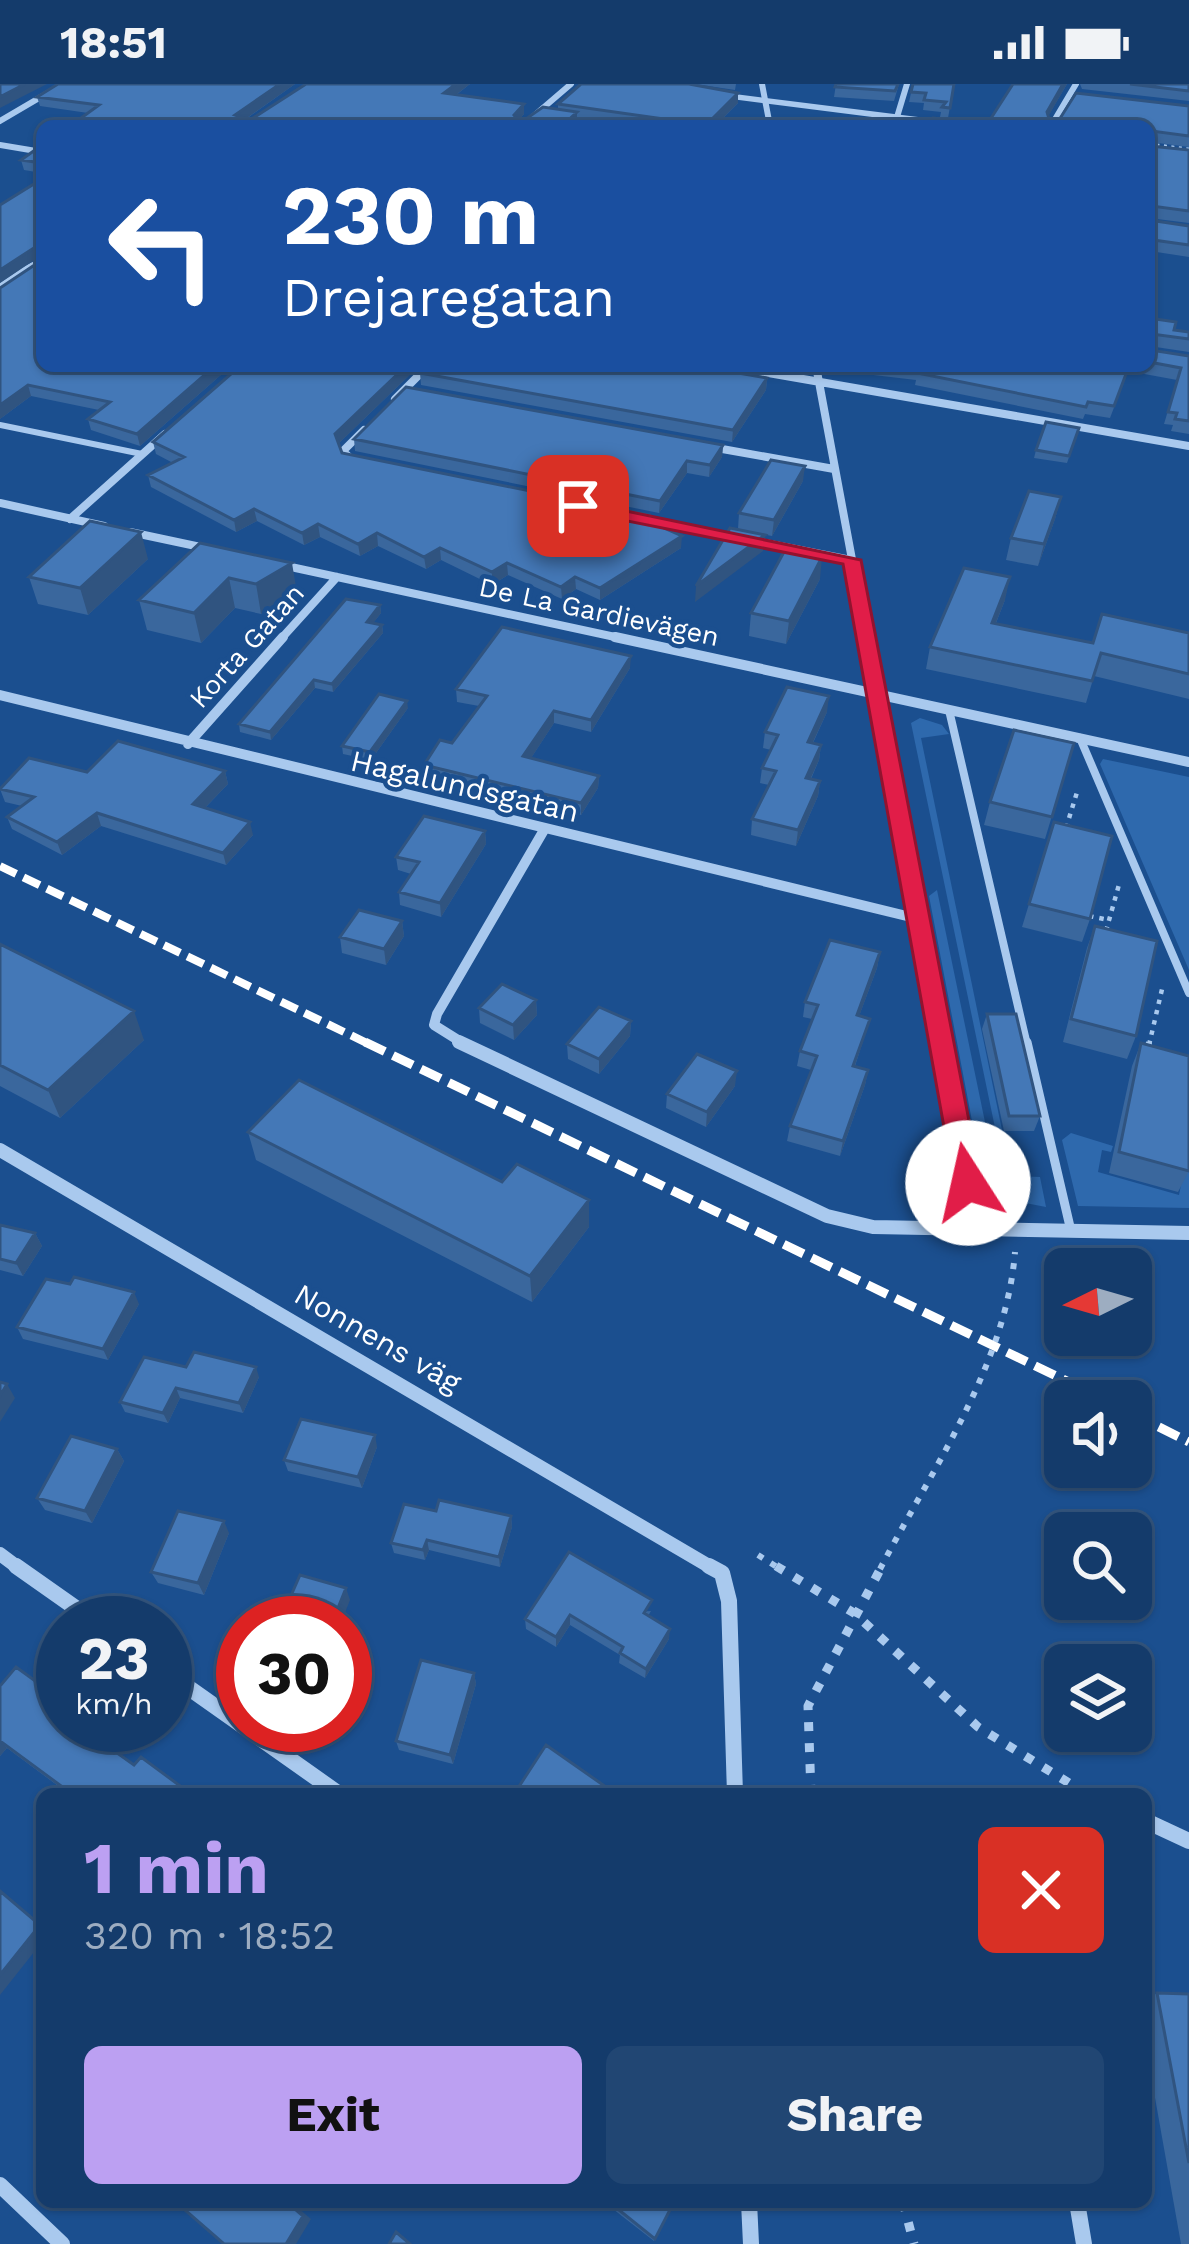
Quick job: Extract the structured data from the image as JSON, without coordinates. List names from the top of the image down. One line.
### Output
{"streets":{"street":["De La Gardievägen","Korta Gatan","Hagalundsgatan","Nonnens väg"]},"crossings":[["De La Gardievägen","Korta Gatan"],["Korta Gatan","Hagalundsgatan"]],"north":"left","page":{"status":"18:51","turn":["230 m","Drejaregatan"],"speed":"23 km/h","limit":"30","heading":["1 min","320 m · 18:52"],"buttons":["Exit","Share"]}}
